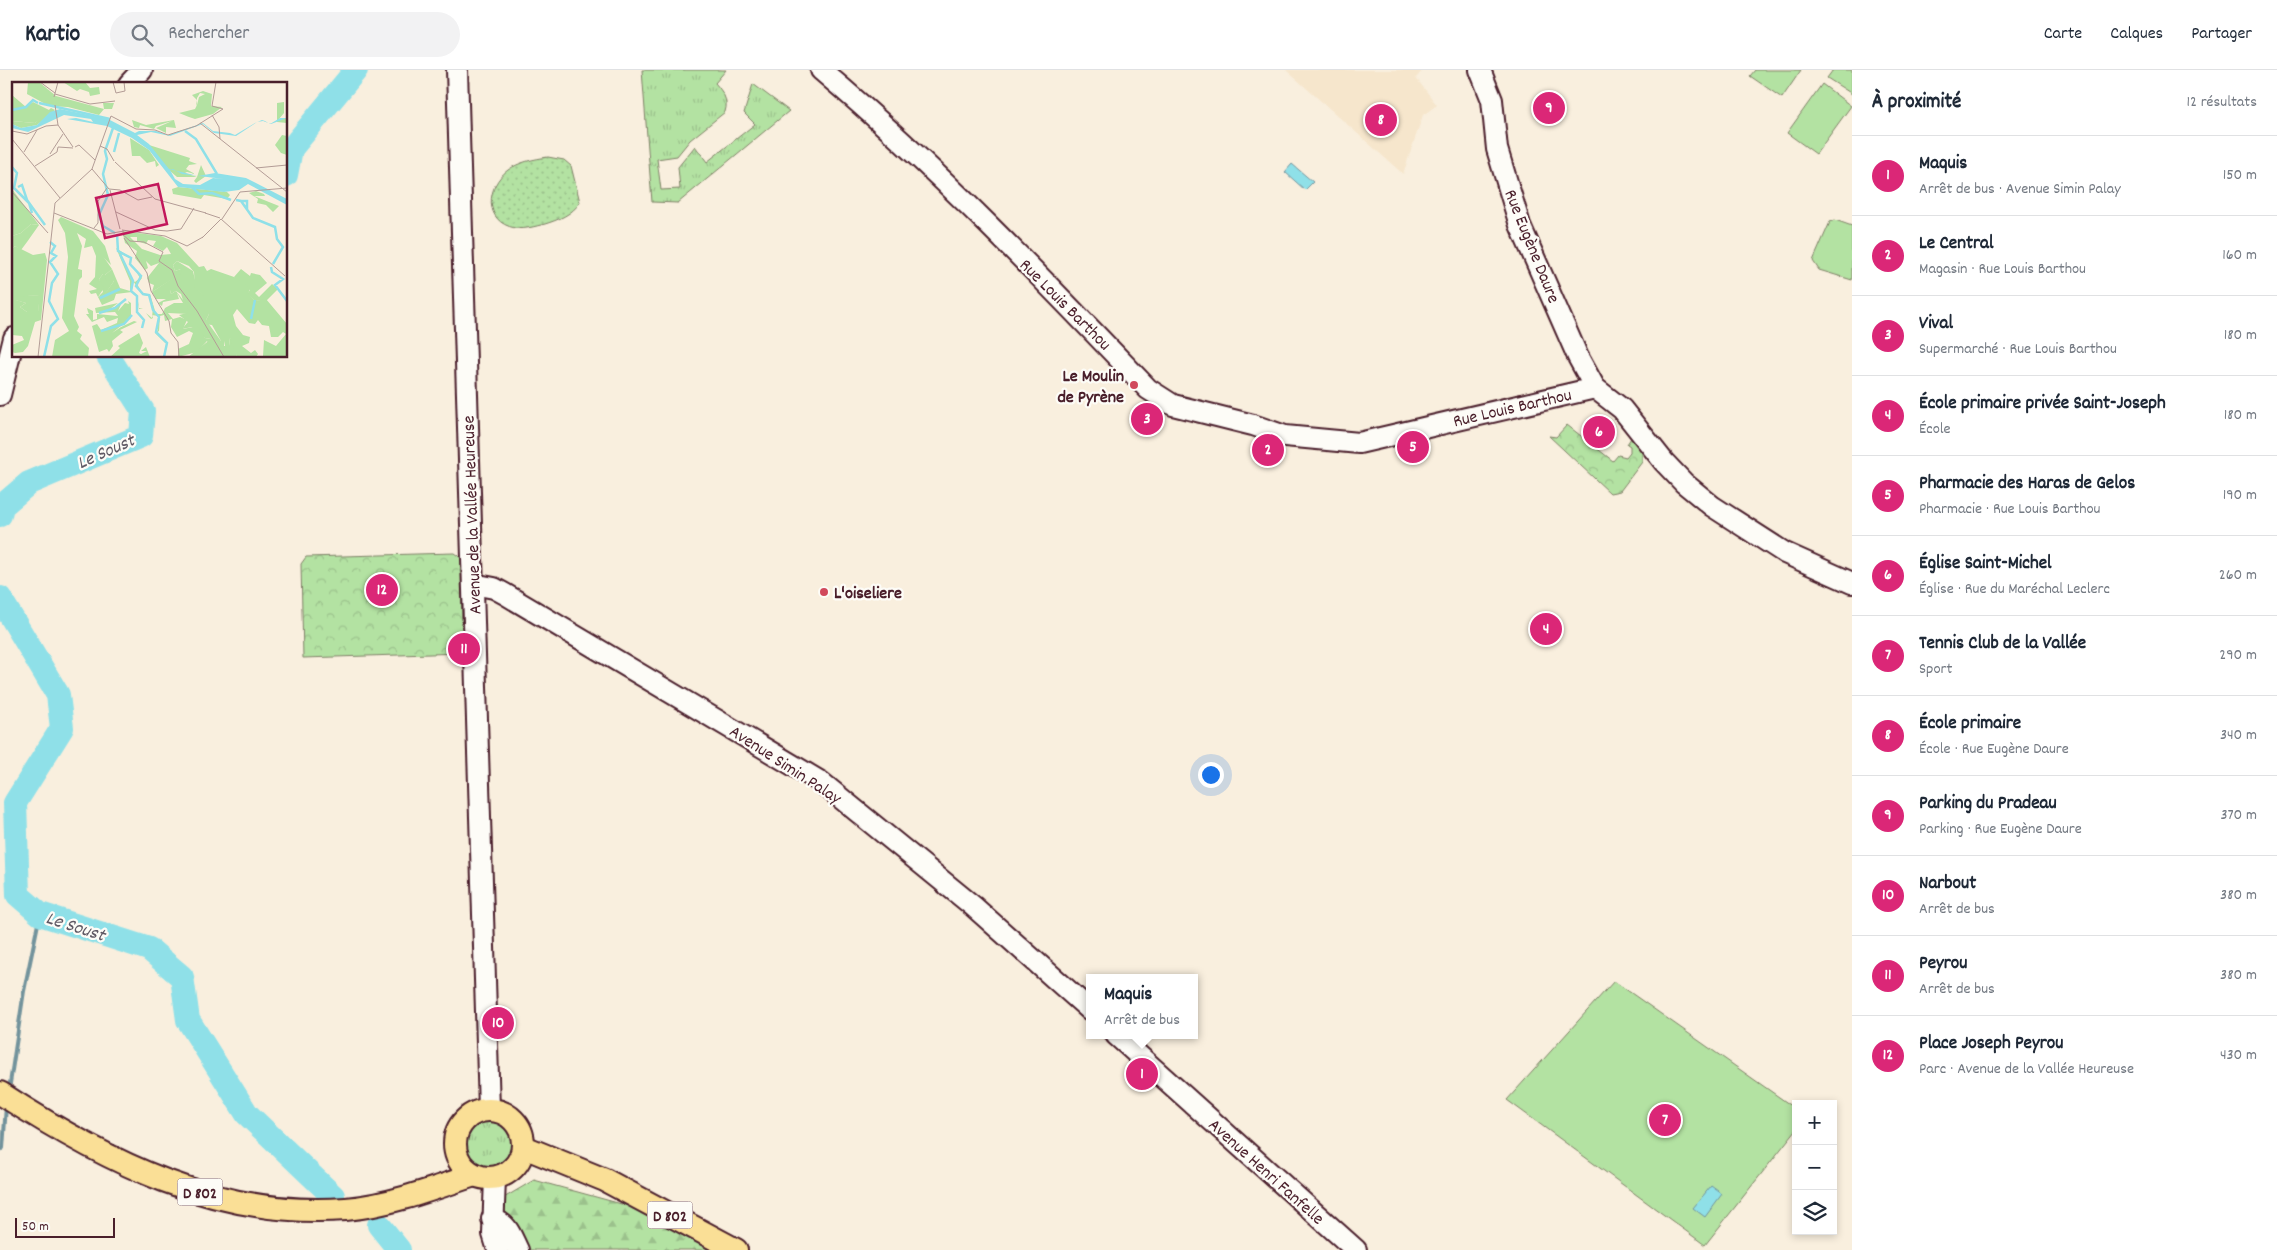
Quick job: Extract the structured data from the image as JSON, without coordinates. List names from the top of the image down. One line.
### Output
{"streets":{"main road":["D 802"],"street":["Rue Eugène Daure","Rue Louis Barthou","Avenue de la Vallée Heureuse","Avenue Simin Palay","Avenue Henri Fanfelle"]},"crossings":[["Rue Eugène Daure","Rue Louis Barthou"],["Avenue de la Vallée Heureuse","Avenue Simin Palay"],["Avenue de la Vallée Heureuse","D 802"]],"water":["Le Soust"],"places":["Le Moulin de Pyrène","L'oiseliere"],"scale_bar":"50 m","page":{"header":"Kartio","search":"Rechercher","nav":["Carte","Calques","Partager"],"heading":["À proximité","12 résultats"],"pins":["9","8","3","6","5","2","12","4","11","10","1","7"],"list":[{"mark":"1","name":"Maquis","note":"Arrêt de bus · Avenue Simin Palay","value":"150 m"},{"mark":"2","name":"Le Central","note":"Magasin · Rue Louis Barthou","value":"160 m"},{"mark":"3","name":"Vival","note":"Supermarché · Rue Louis Barthou","value":"180 m"},{"mark":"4","name":"École primaire privée Saint-Joseph","note":"École","value":"180 m"},{"mark":"5","name":"Pharmacie des Haras de Gelos","note":"Pharmacie · Rue Louis Barthou","value":"190 m"},{"mark":"6","name":"Église Saint-Michel","note":"Église · Rue du Maréchal Leclerc","value":"260 m"},{"mark":"7","name":"Tennis Club de la Vallée","note":"Sport","value":"290 m"},{"mark":"8","name":"École primaire","note":"École · Rue Eugène Daure","value":"340 m"},{"mark":"9","name":"Parking du Pradeau","note":"Parking · Rue Eugène Daure","value":"370 m"},{"mark":"10","name":"Narbout","note":"Arrêt de bus","value":"380 m"},{"mark":"11","name":"Peyrou","note":"Arrêt de bus","value":"380 m"},{"mark":"12","name":"Place Joseph Peyrou","note":"Parc · Avenue de la Vallée Heureuse","value":"430 m"}],"popup":["Maquis","Arrêt de bus"],"map_buttons":["+","−"],"scale":"50 m"}}
